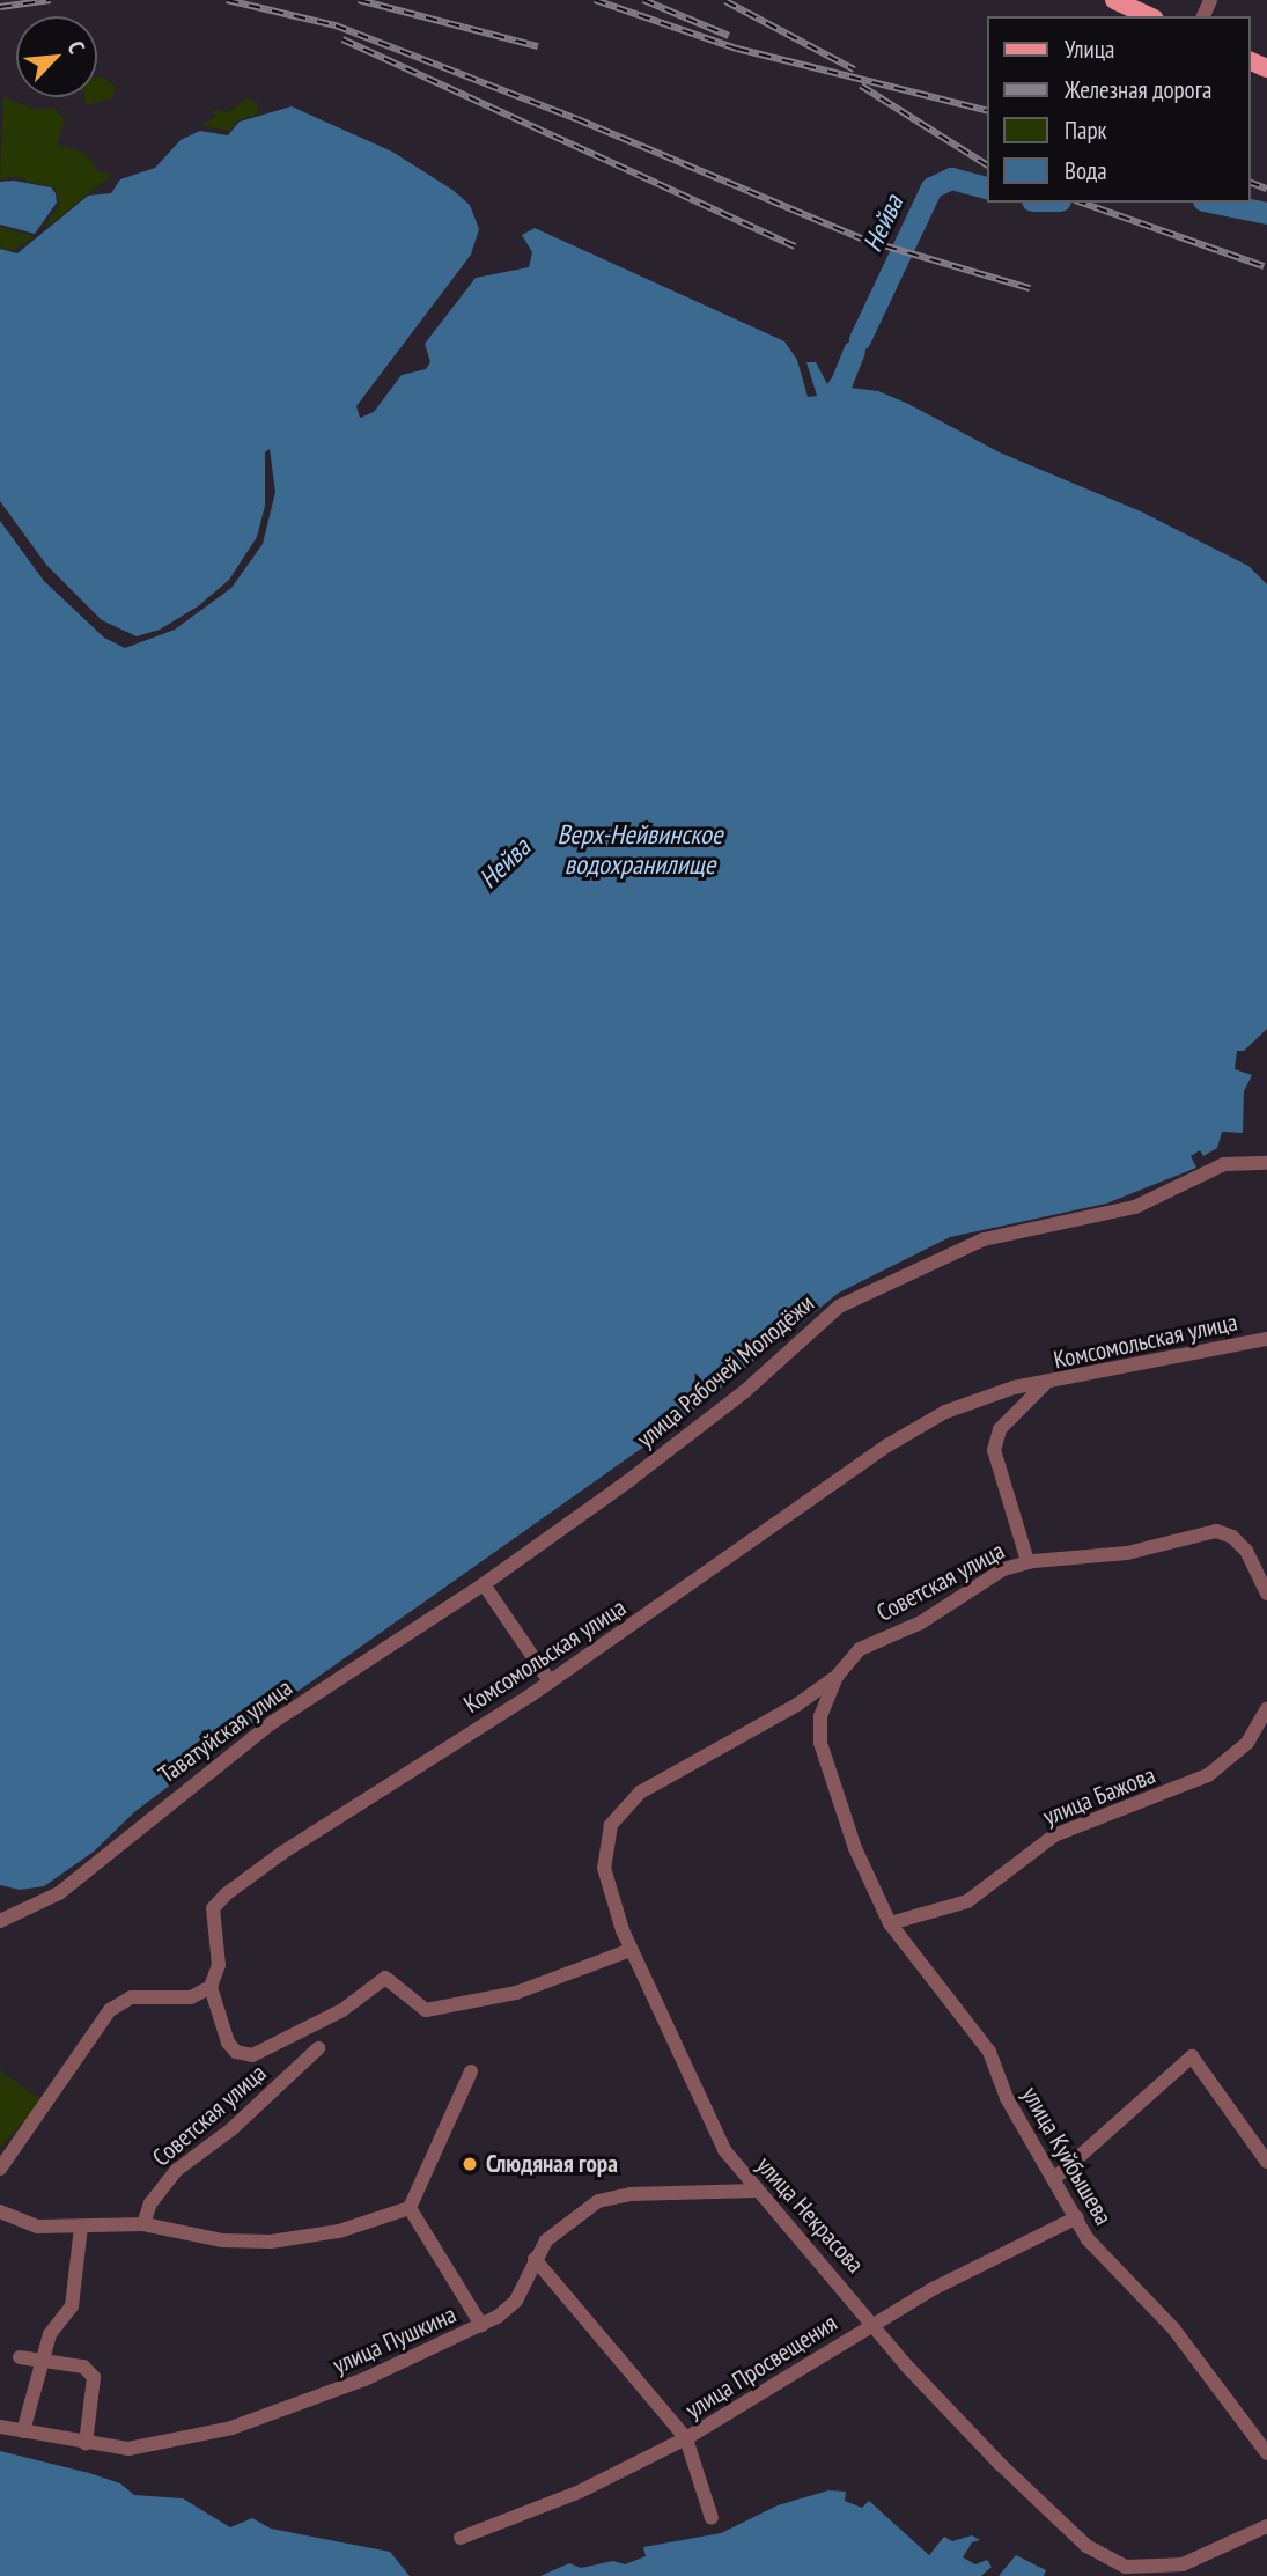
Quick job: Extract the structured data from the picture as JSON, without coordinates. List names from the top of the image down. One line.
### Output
{"streets":{"street":["Комсомольская улица","улица Рабочей Молодёжи","Советская улица","Таватуйская улица","улица Бажова","улица Куйбышева","улица Некрасова","улица Пушкина","улица Просвещения"]},"crossings":[["улица Рабочей Молодёжи","Таватуйская улица"],["Советская улица","улица Куйбышева"],["Советская улица","улица Некрасова"],["улица Бажова","улица Куйбышева"],["улица Куйбышева","улица Просвещения"],["улица Некрасова","улица Пушкина"],["улица Некрасова","улица Просвещения"]],"water":["Нейва","Верх-Нейвинское водохранилище"],"places":["Слюдяная гора"],"legend":["Улица","Железная дорога","Парк","Вода"],"north":"top right"}
